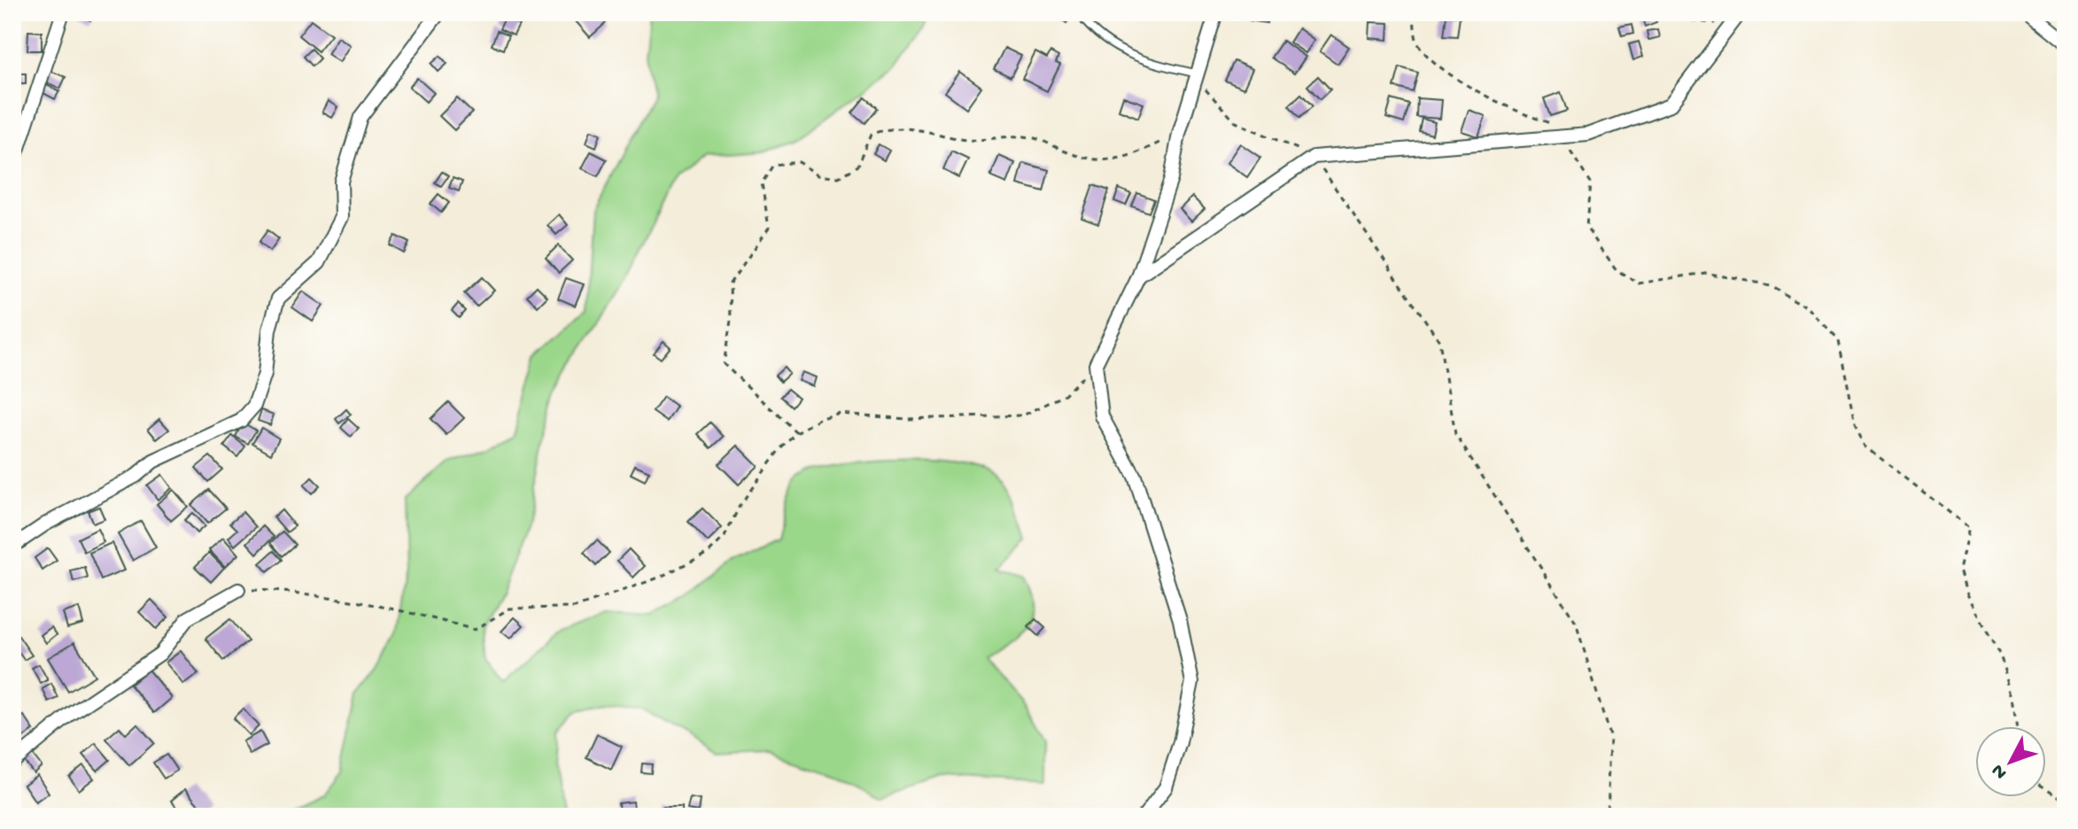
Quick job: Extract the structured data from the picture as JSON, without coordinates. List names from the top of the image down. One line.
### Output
{"north":"bottom left"}
